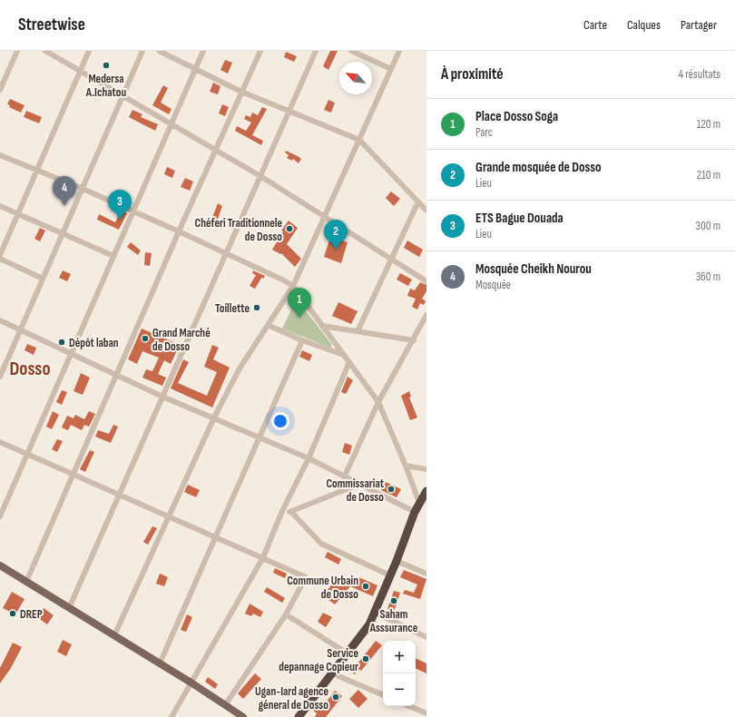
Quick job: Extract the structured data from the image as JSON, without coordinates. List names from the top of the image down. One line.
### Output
{"districts":["Dosso"],"places":["Medersa A.Ichatou","Chéferi Traditionnele de Dosso","Toillette","Grand Marché de Dosso","Dépôt laban","Commissariat de Dosso","Commune Urbain de Dosso","Saham Asssurance","DREP","Service depannage Copieur","Ugan-Iard agence géneral de Dosso"],"north":"top left","page":{"header":"Streetwise","nav":["Carte","Calques","Partager"],"heading":["À proximité","4 résultats"],"list":[{"mark":"1","name":"Place Dosso Soga","note":"Parc","value":"120 m"},{"mark":"2","name":"Grande mosquée de Dosso","note":"Lieu","value":"210 m"},{"mark":"3","name":"ETS Bague Douada","note":"Lieu","value":"300 m"},{"mark":"4","name":"Mosquée Cheikh Nourou","note":"Mosquée","value":"360 m"}],"pins":["4","3","2","1"],"map_buttons":["+","−"]}}
